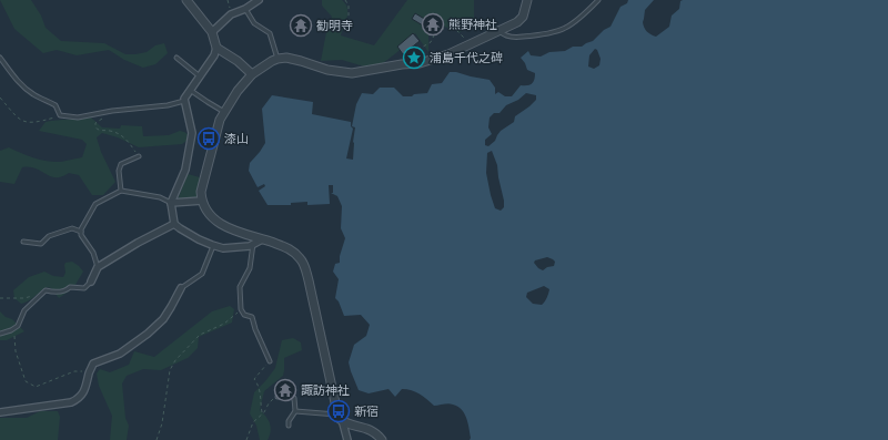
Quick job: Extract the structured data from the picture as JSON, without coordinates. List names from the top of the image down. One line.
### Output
{"places":{"temple":["熊野神社","勧明寺","諏訪神社"],"place":["浦島千代之碑"],"bus stop":["漆山","新宿"]}}
